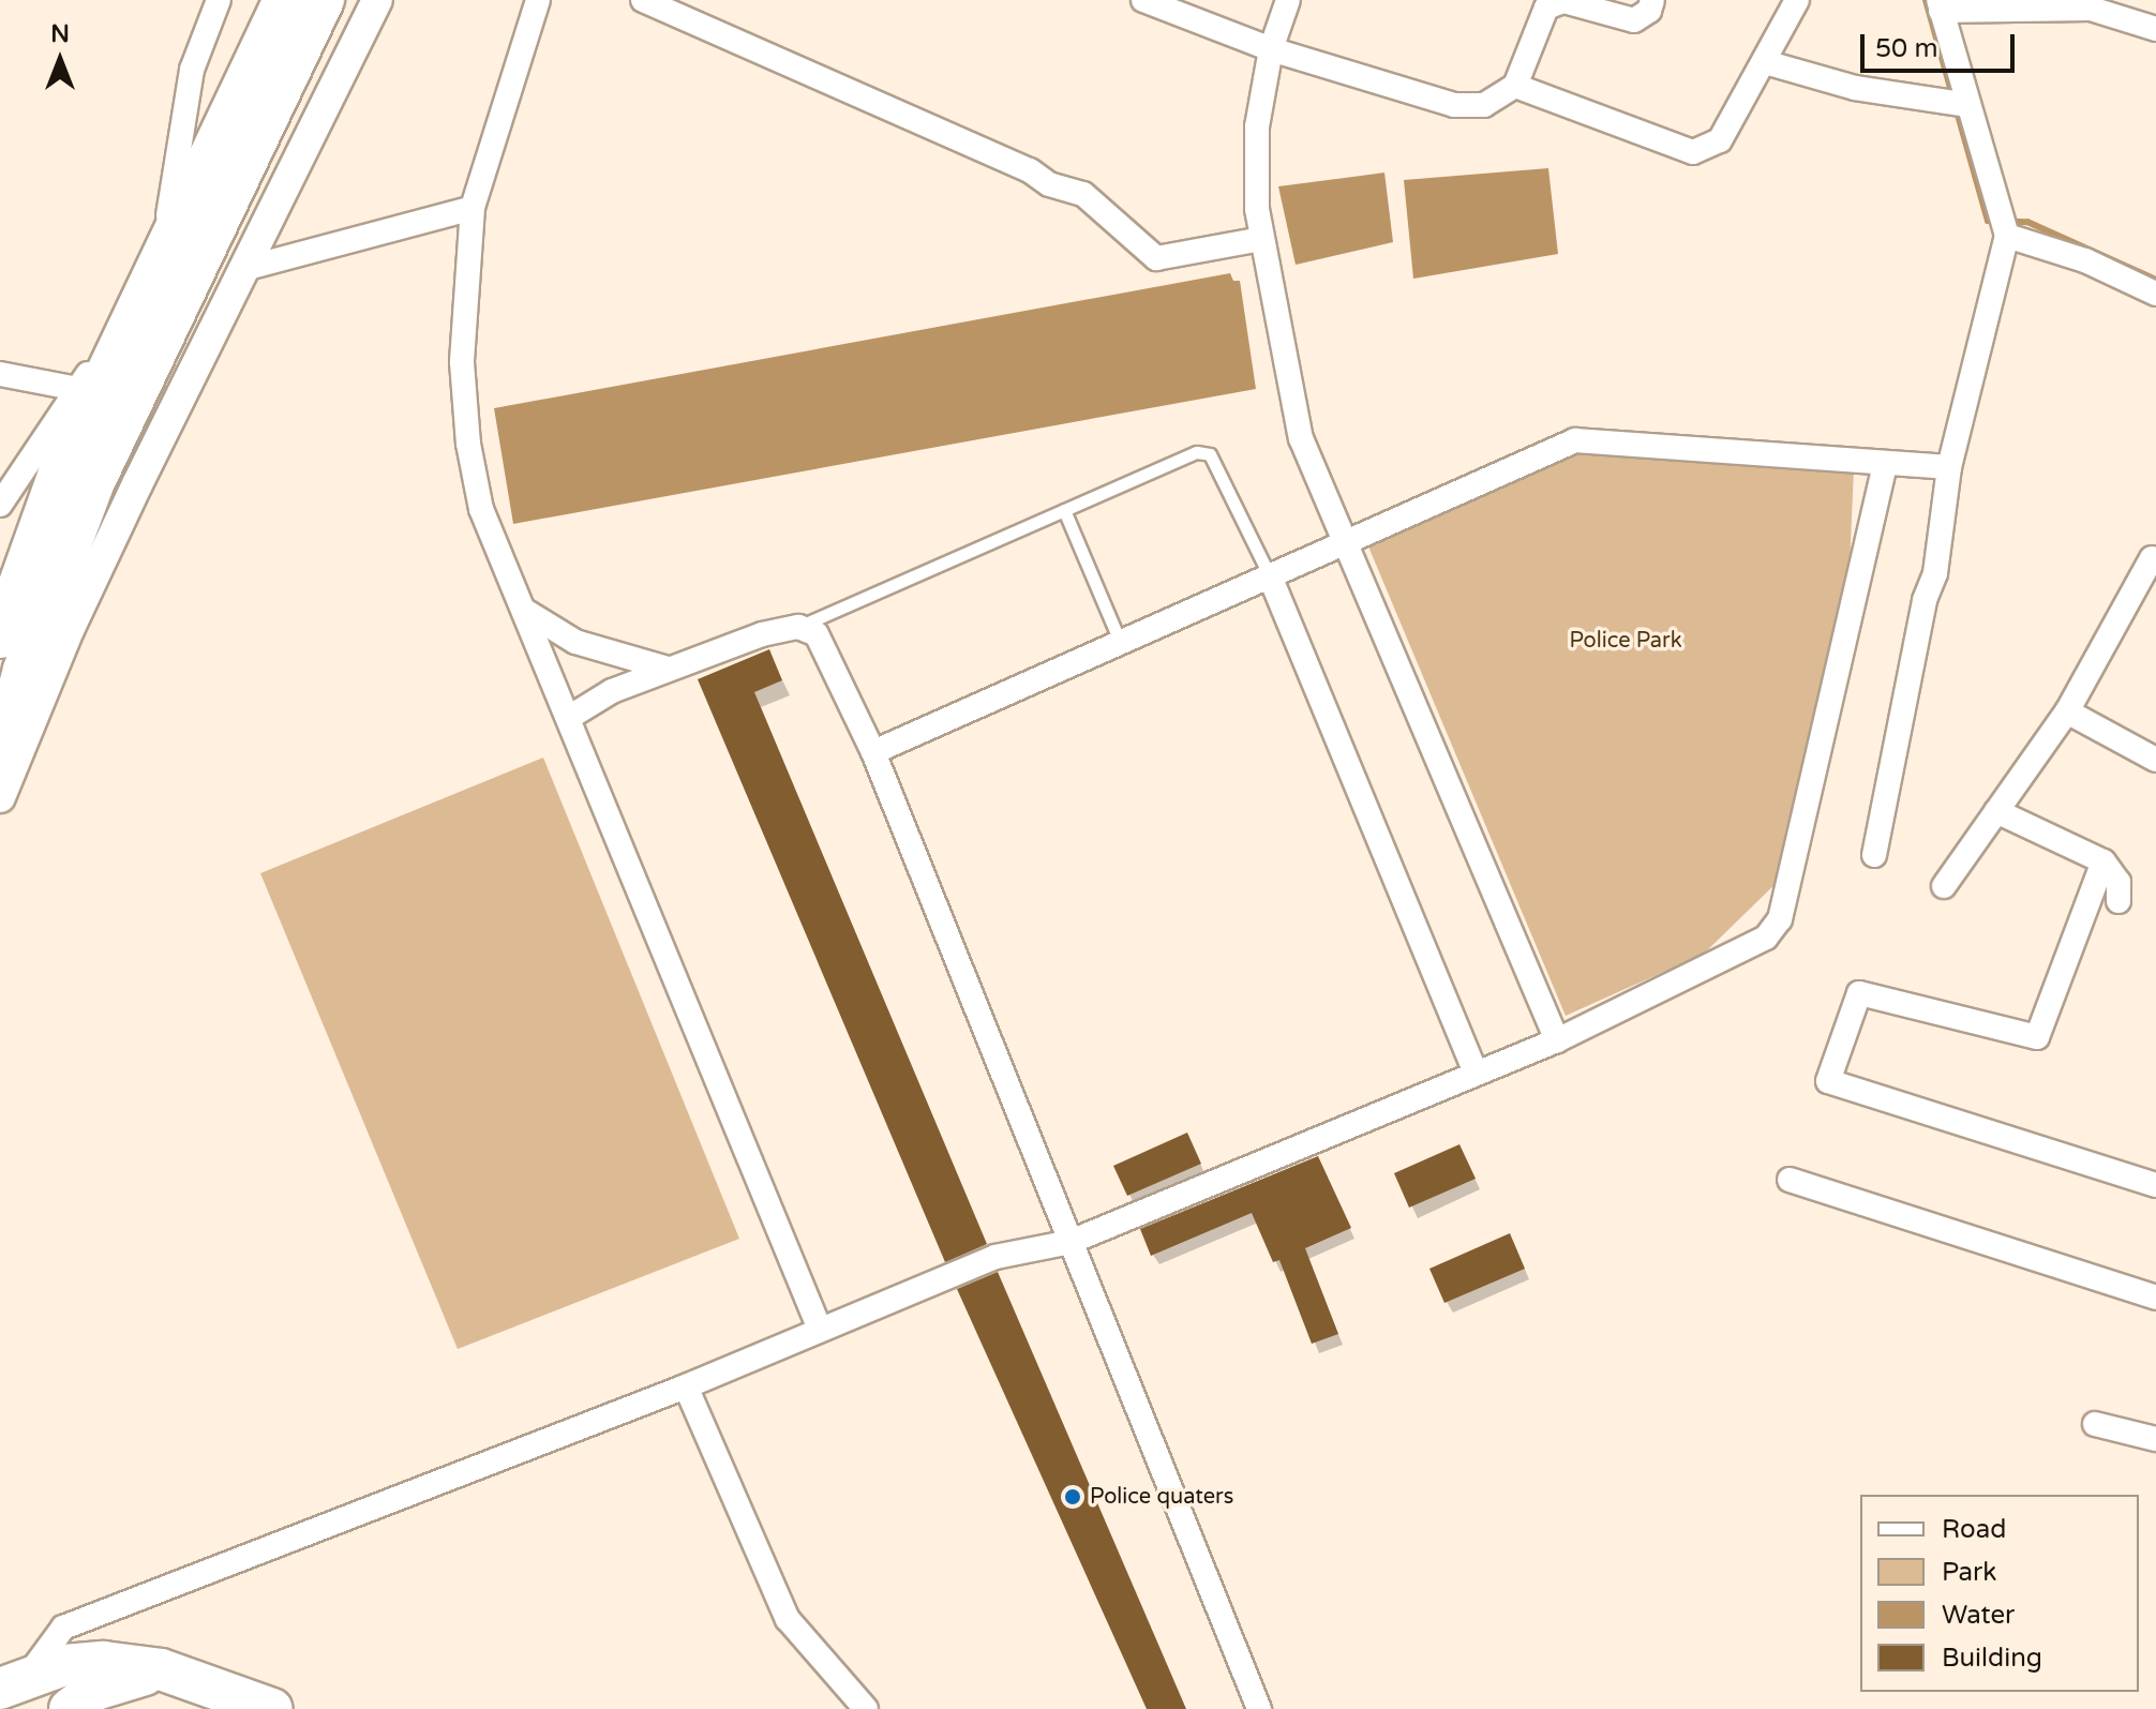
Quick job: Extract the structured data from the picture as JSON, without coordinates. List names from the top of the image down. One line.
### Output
{"parks":["Police Park"],"places":["Police quaters"],"legend":["Road","Park","Water","Building"],"scale_bar":"50 m","north":"top"}
